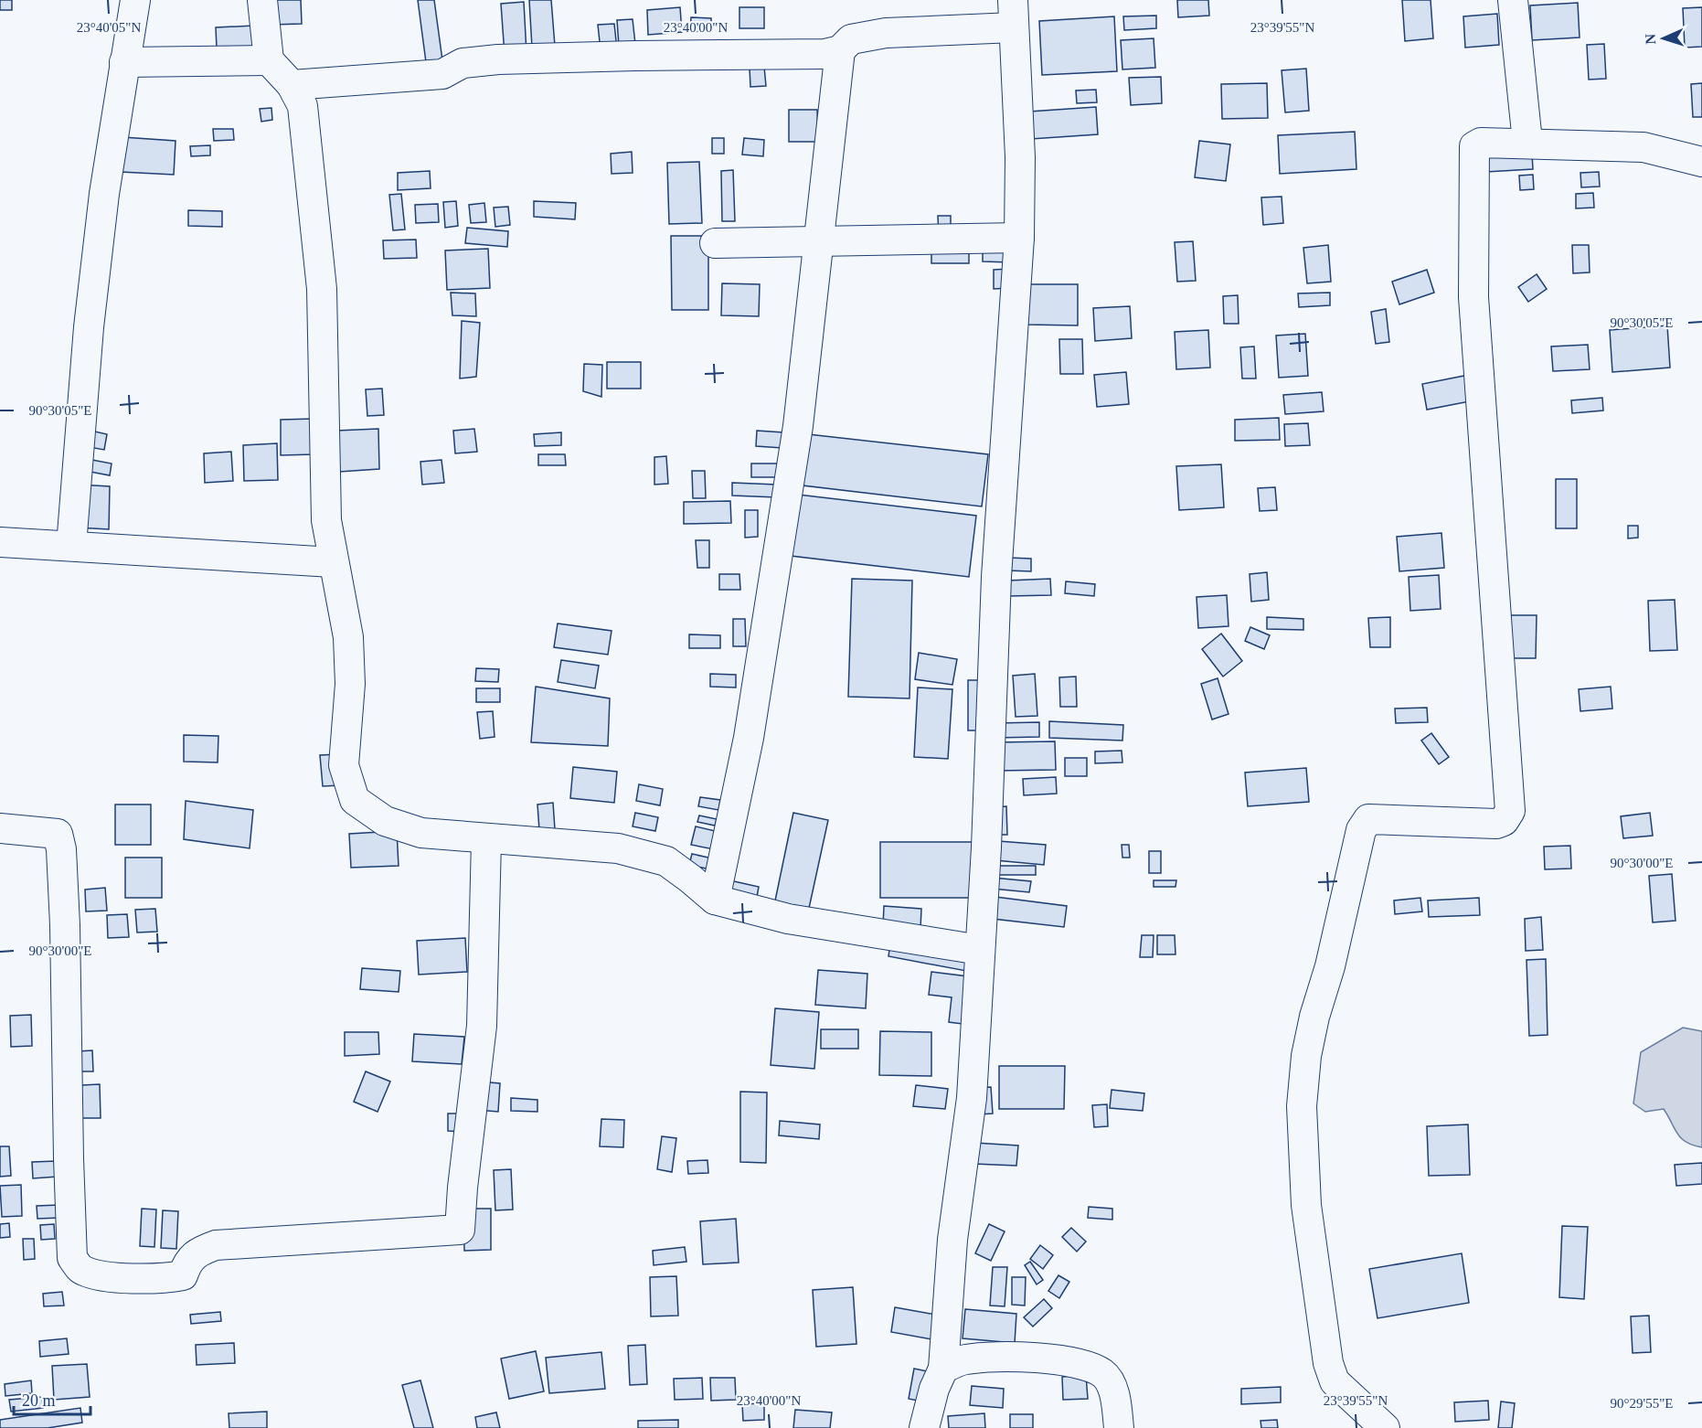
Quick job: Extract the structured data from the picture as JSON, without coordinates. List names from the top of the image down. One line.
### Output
{"scale_bar":"20 m","north":"left","coordinates":["23°40'05\"N","23°40'00\"N","23°39'55\"N","90°30'05\"E","90°30'00\"E","90°29'55\"E"]}
